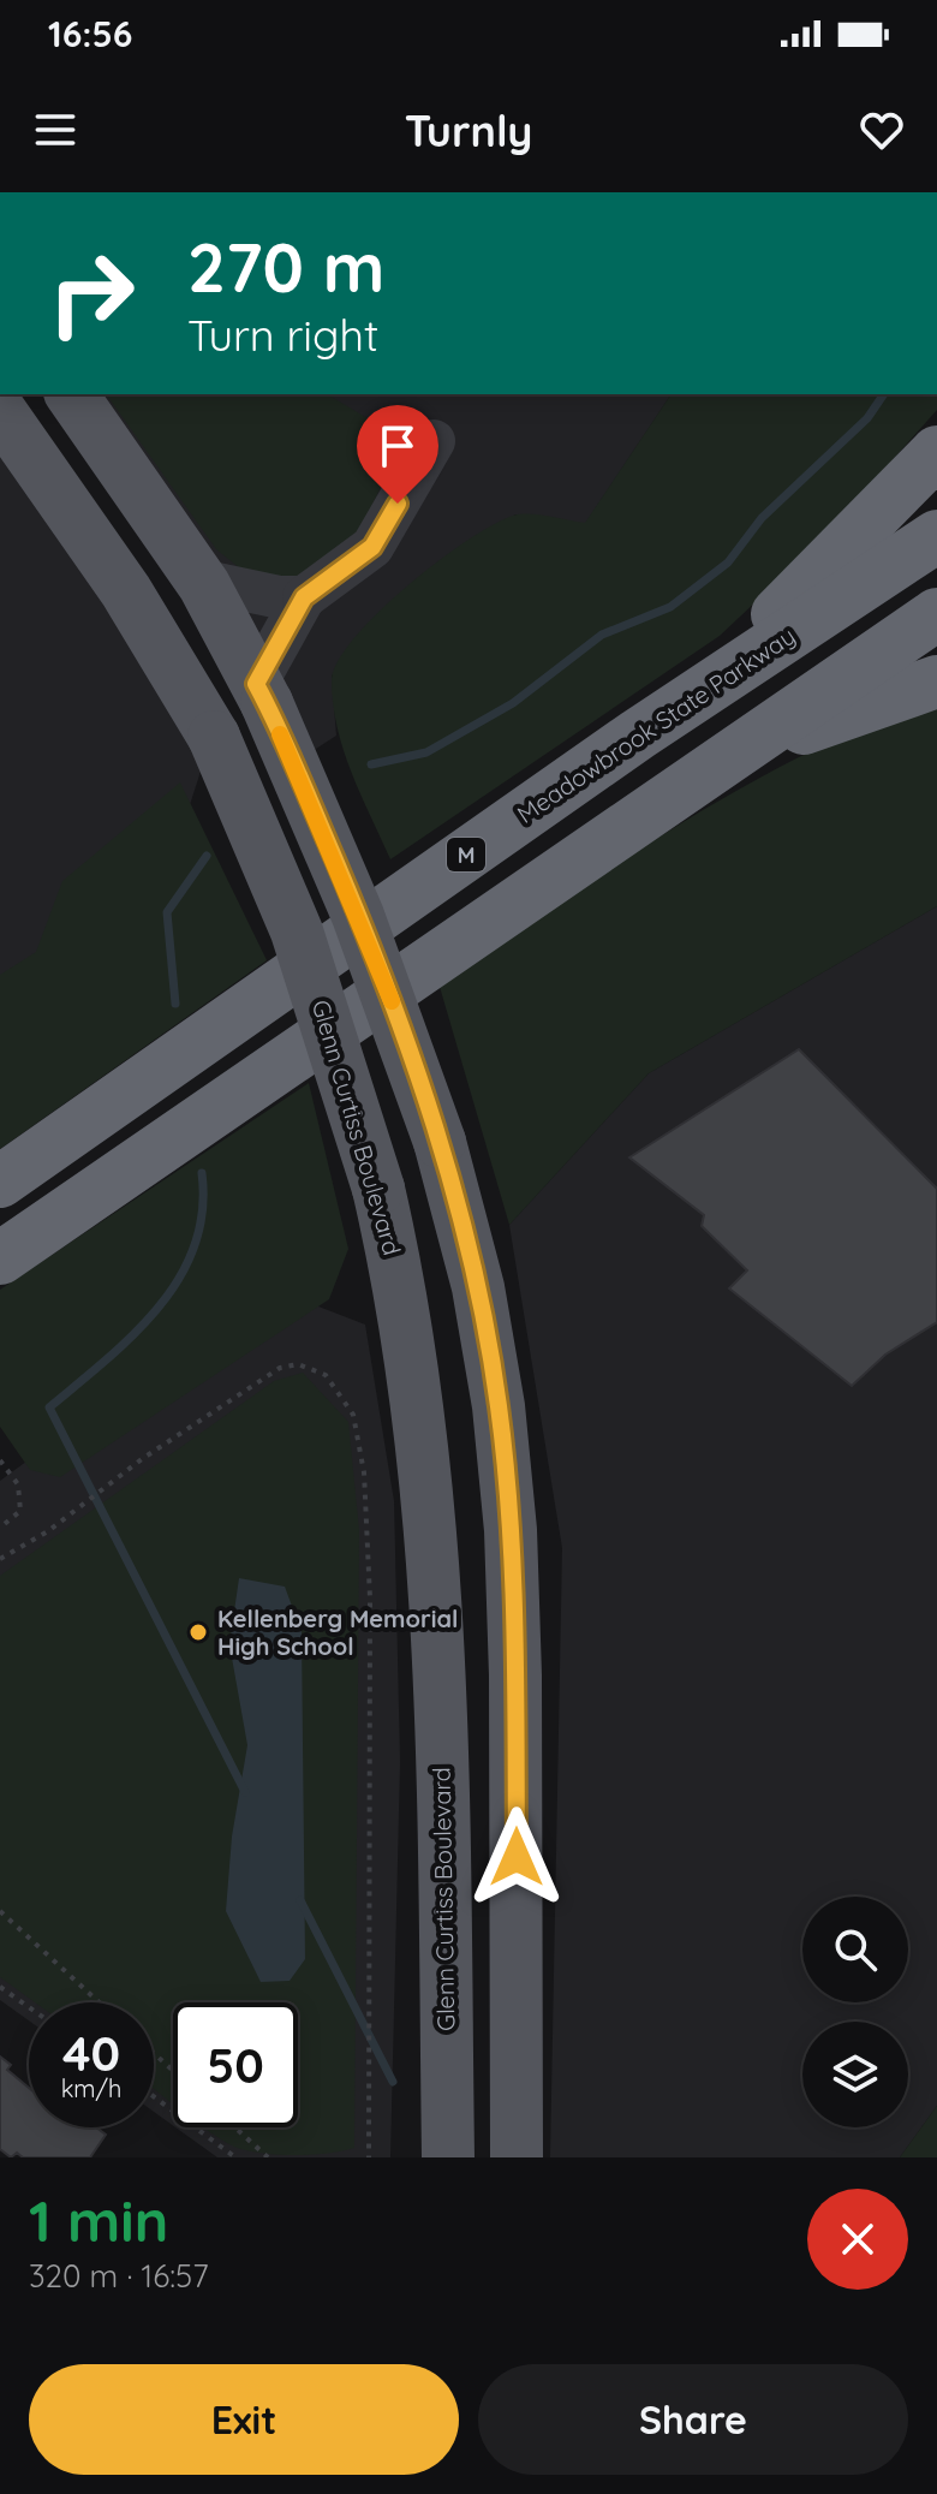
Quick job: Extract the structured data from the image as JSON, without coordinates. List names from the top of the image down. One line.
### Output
{"streets":{"highway":["Meadowbrook State Parkway","M"],"main road":["Glenn Curtiss Boulevard"]},"places":["Kellenberg Memorial High School"],"page":{"status":"16:56","header":"Turnly","turn":["270 m","Turn right"],"speed":"40 km/h","limit":"50","heading":["1 min","320 m · 16:57"],"buttons":["Exit","Share"]}}
